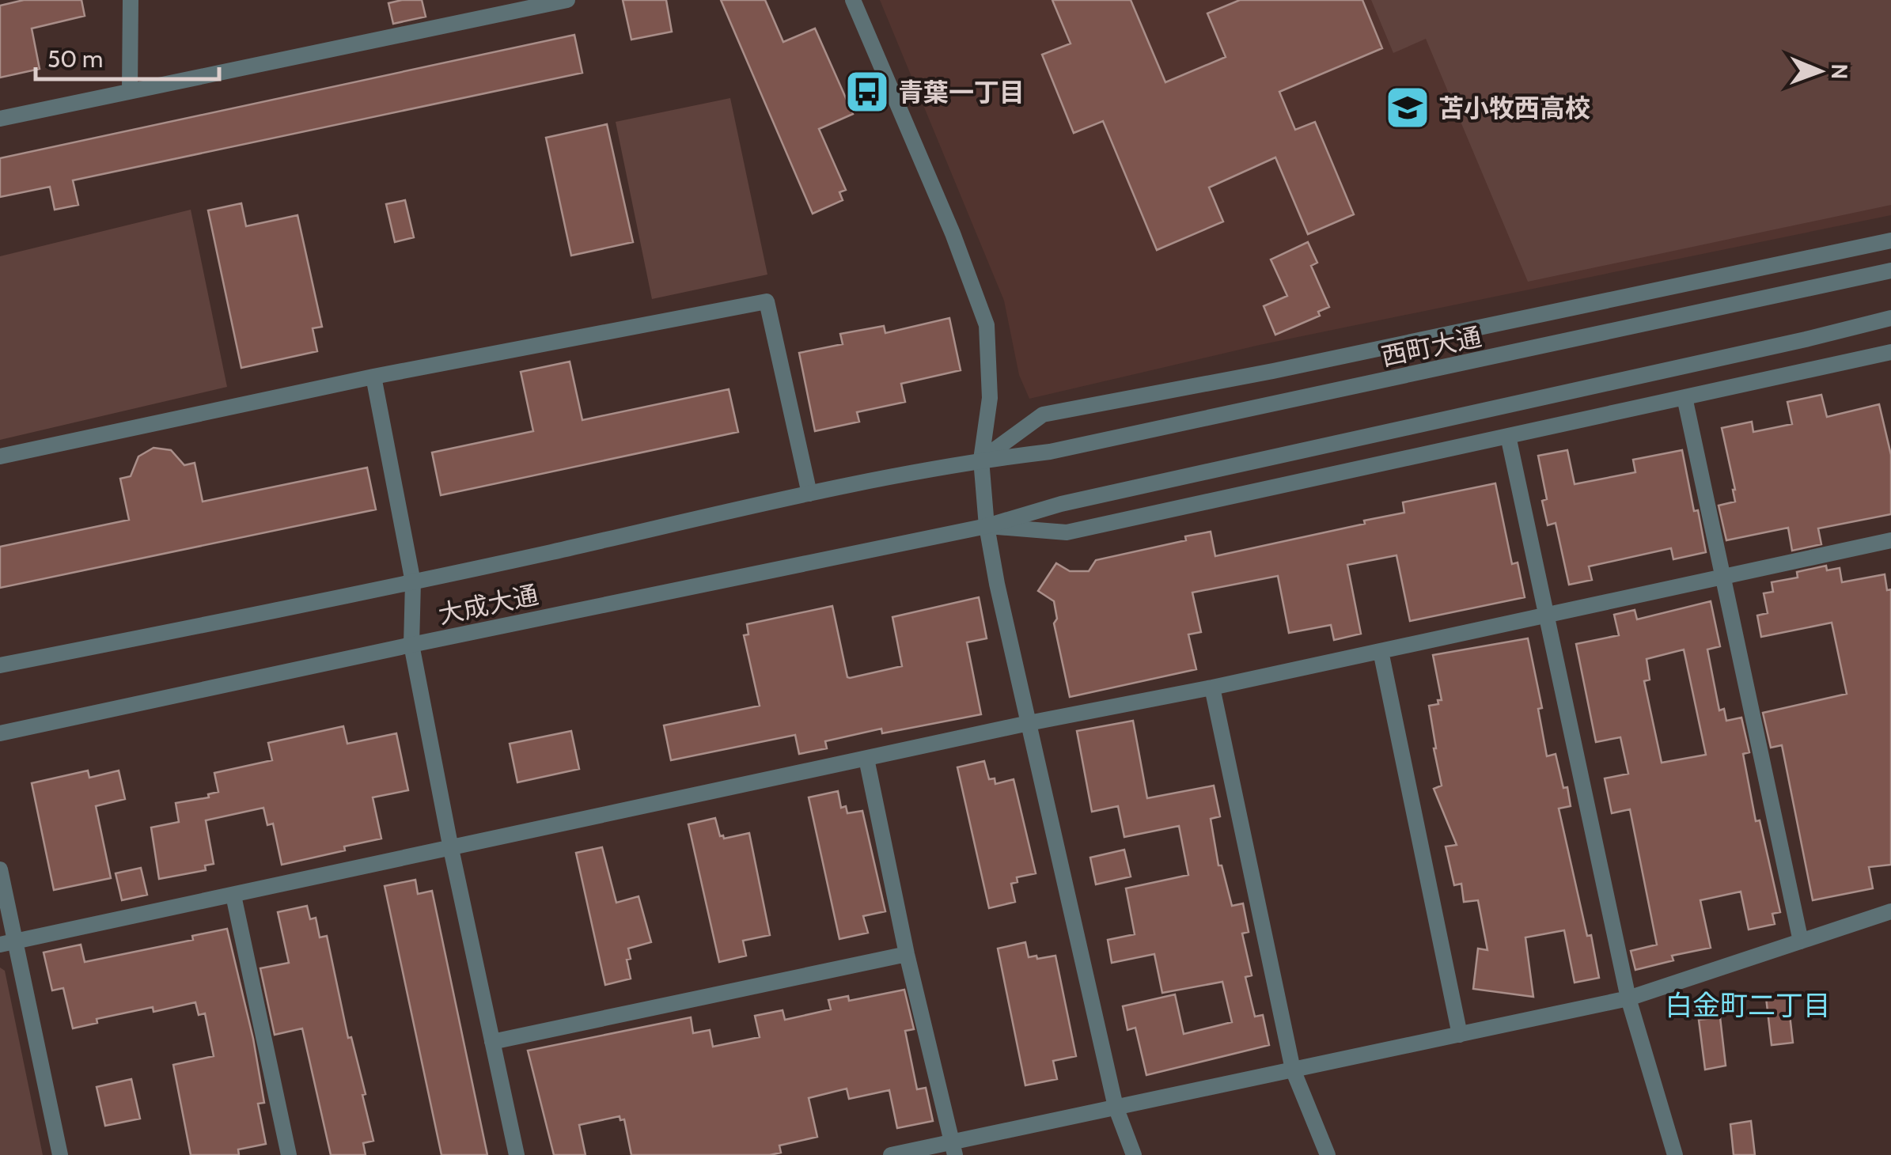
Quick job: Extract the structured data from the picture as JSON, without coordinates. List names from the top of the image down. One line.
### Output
{"streets":{"street":["西町大通","大成大通"]},"crossings":[["西町大通","大成大通"]],"districts":["白金町二丁目"],"places":{"bus stop":["青葉一丁目"],"school or university":["苫小牧西高校"]},"scale_bar":"50 m","north":"right"}
